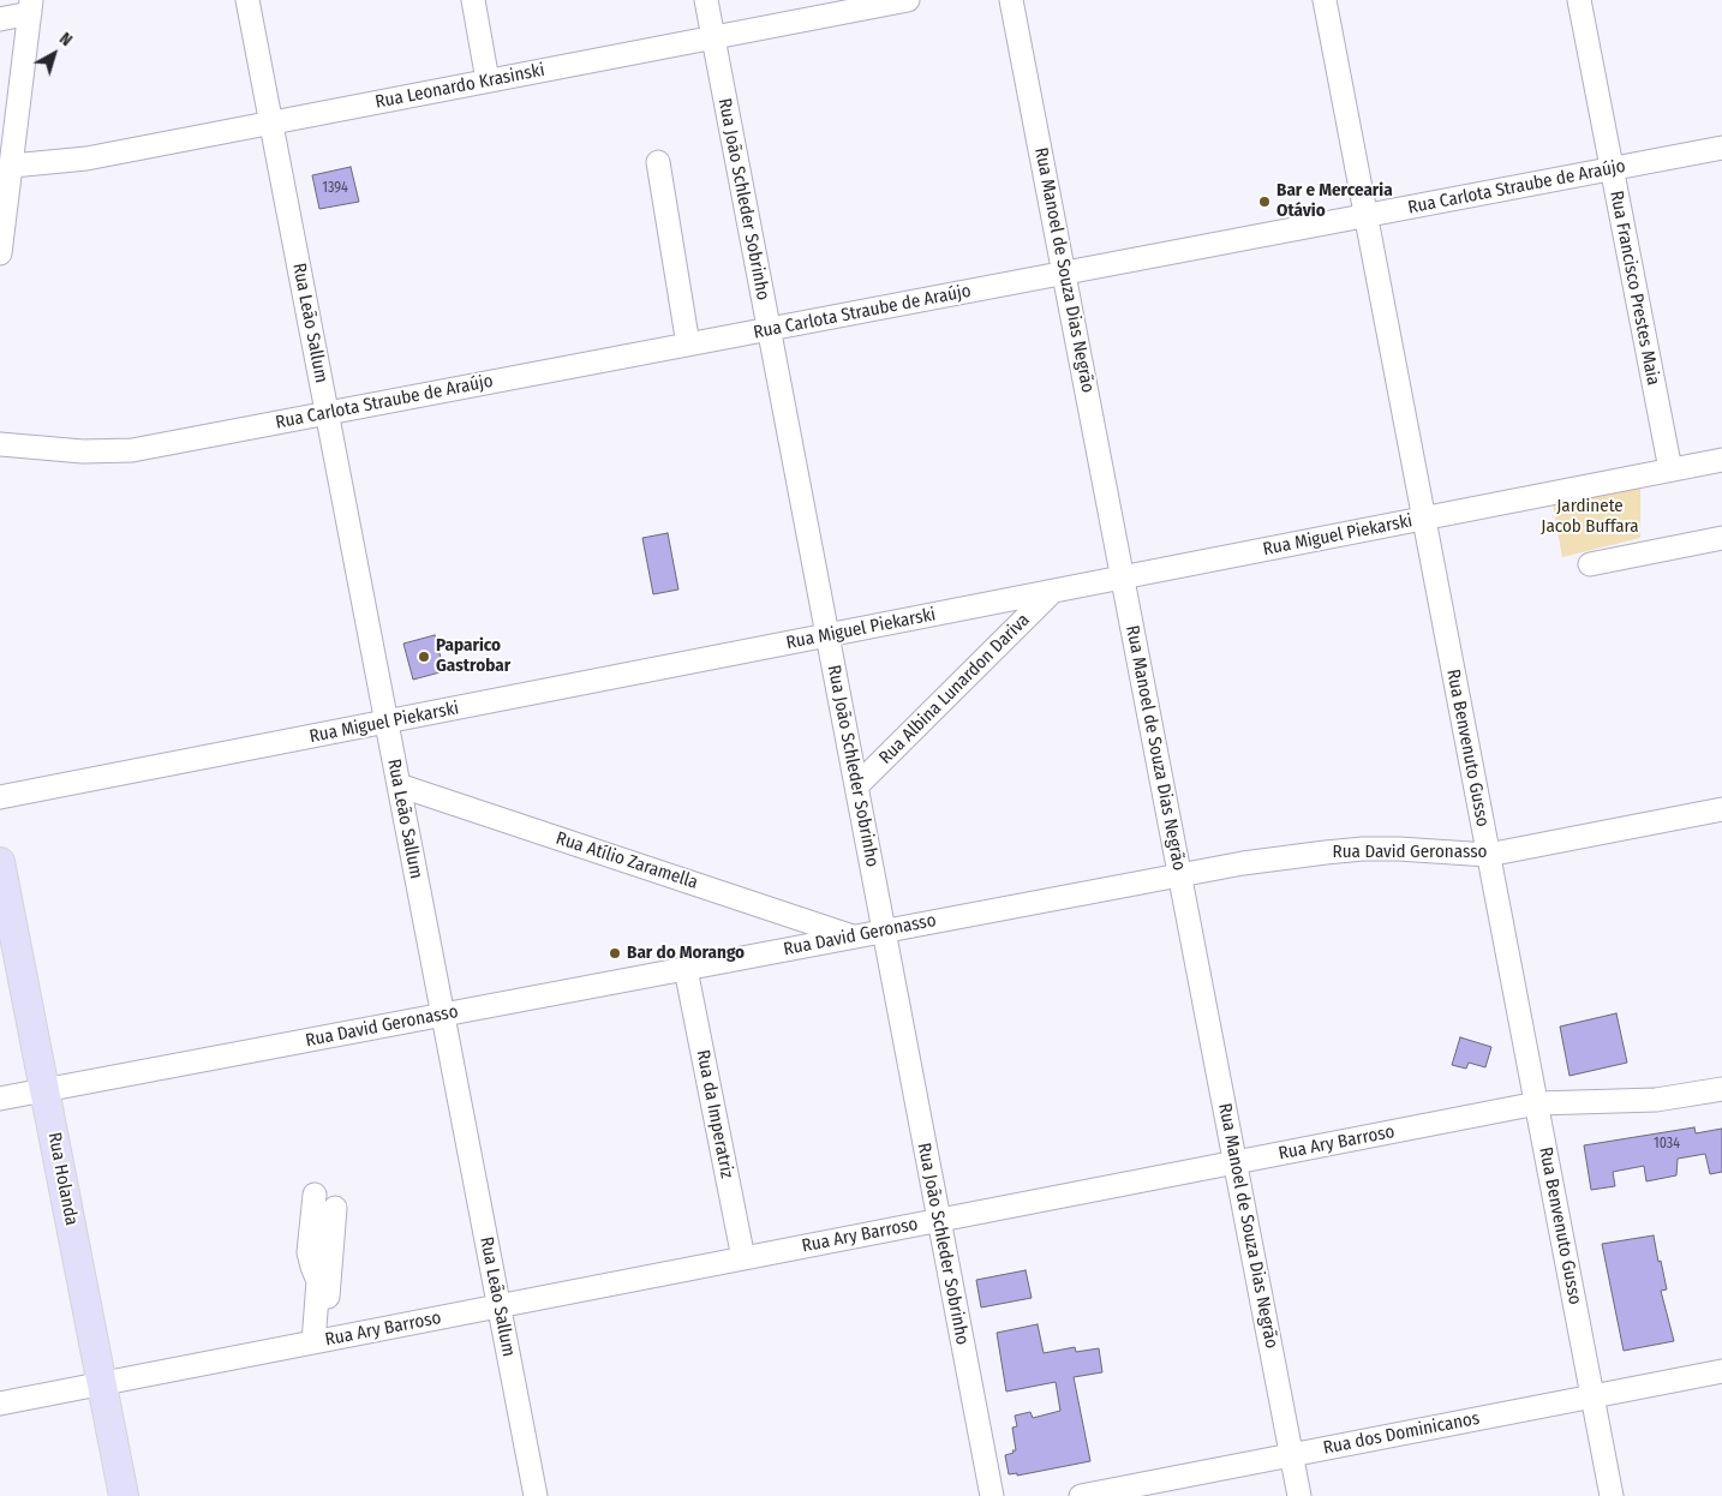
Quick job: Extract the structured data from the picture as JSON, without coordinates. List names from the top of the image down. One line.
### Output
{"streets":{"main road":["Rua Holanda"],"street":["Rua Leonardo Krasinski","Rua Carlota Straube de Araújo","Rua João Schleder Sobrinho","Rua Manoel de Souza Dias Negrão","Rua Francisco Prestes Maia","Rua Leão Sallum","Rua Miguel Piekarski","Rua Albina Lunardon Dariva","Rua Benvenuto Gusso","Rua David Geronasso","Rua Atílio Zaramella","Rua da Imperatriz","Rua Ary Barroso","Rua dos Dominicanos"]},"crossings":[["Rua Leonardo Krasinski","Rua João Schleder Sobrinho"],["Rua Leonardo Krasinski","Rua Leão Sallum"],["Rua Carlota Straube de Araújo","Rua João Schleder Sobrinho"],["Rua Carlota Straube de Araújo","Rua Manoel de Souza Dias Negrão"],["Rua Carlota Straube de Araújo","Rua Francisco Prestes Maia"],["Rua Carlota Straube de Araújo","Rua Leão Sallum"],["Rua Carlota Straube de Araújo","Rua Benvenuto Gusso"],["Rua João Schleder Sobrinho","Rua Miguel Piekarski"],["Rua João Schleder Sobrinho","Rua Albina Lunardon Dariva"],["Rua João Schleder Sobrinho","Rua David Geronasso"],["Rua João Schleder Sobrinho","Rua Ary Barroso"],["Rua Manoel de Souza Dias Negrão","Rua Miguel Piekarski"],["Rua Manoel de Souza Dias Negrão","Rua David Geronasso"],["Rua Manoel de Souza Dias Negrão","Rua Ary Barroso"],["Rua Manoel de Souza Dias Negrão","Rua dos Dominicanos"],["Rua Francisco Prestes Maia","Rua Miguel Piekarski"],["Rua Leão Sallum","Rua Miguel Piekarski"],["Rua Leão Sallum","Rua David Geronasso"],["Rua Leão Sallum","Rua Atílio Zaramella"],["Rua Leão Sallum","Rua Ary Barroso"],["Rua Miguel Piekarski","Rua Albina Lunardon Dariva"],["Rua Miguel Piekarski","Rua Benvenuto Gusso"],["Rua Benvenuto Gusso","Rua David Geronasso"],["Rua Benvenuto Gusso","Rua Ary Barroso"],["Rua Benvenuto Gusso","Rua dos Dominicanos"],["Rua David Geronasso","Rua Atílio Zaramella"],["Rua David Geronasso","Rua da Imperatriz"],["Rua David Geronasso","Rua Holanda"],["Rua da Imperatriz","Rua Ary Barroso"],["Rua Ary Barroso","Rua Holanda"]],"parks":["Jardinete Jacob Buffara"],"places":["Bar e Mercearia Otávio","Paparico Gastrobar","Bar do Morango"],"house_numbers":["1394","1034"],"north":"top right"}
